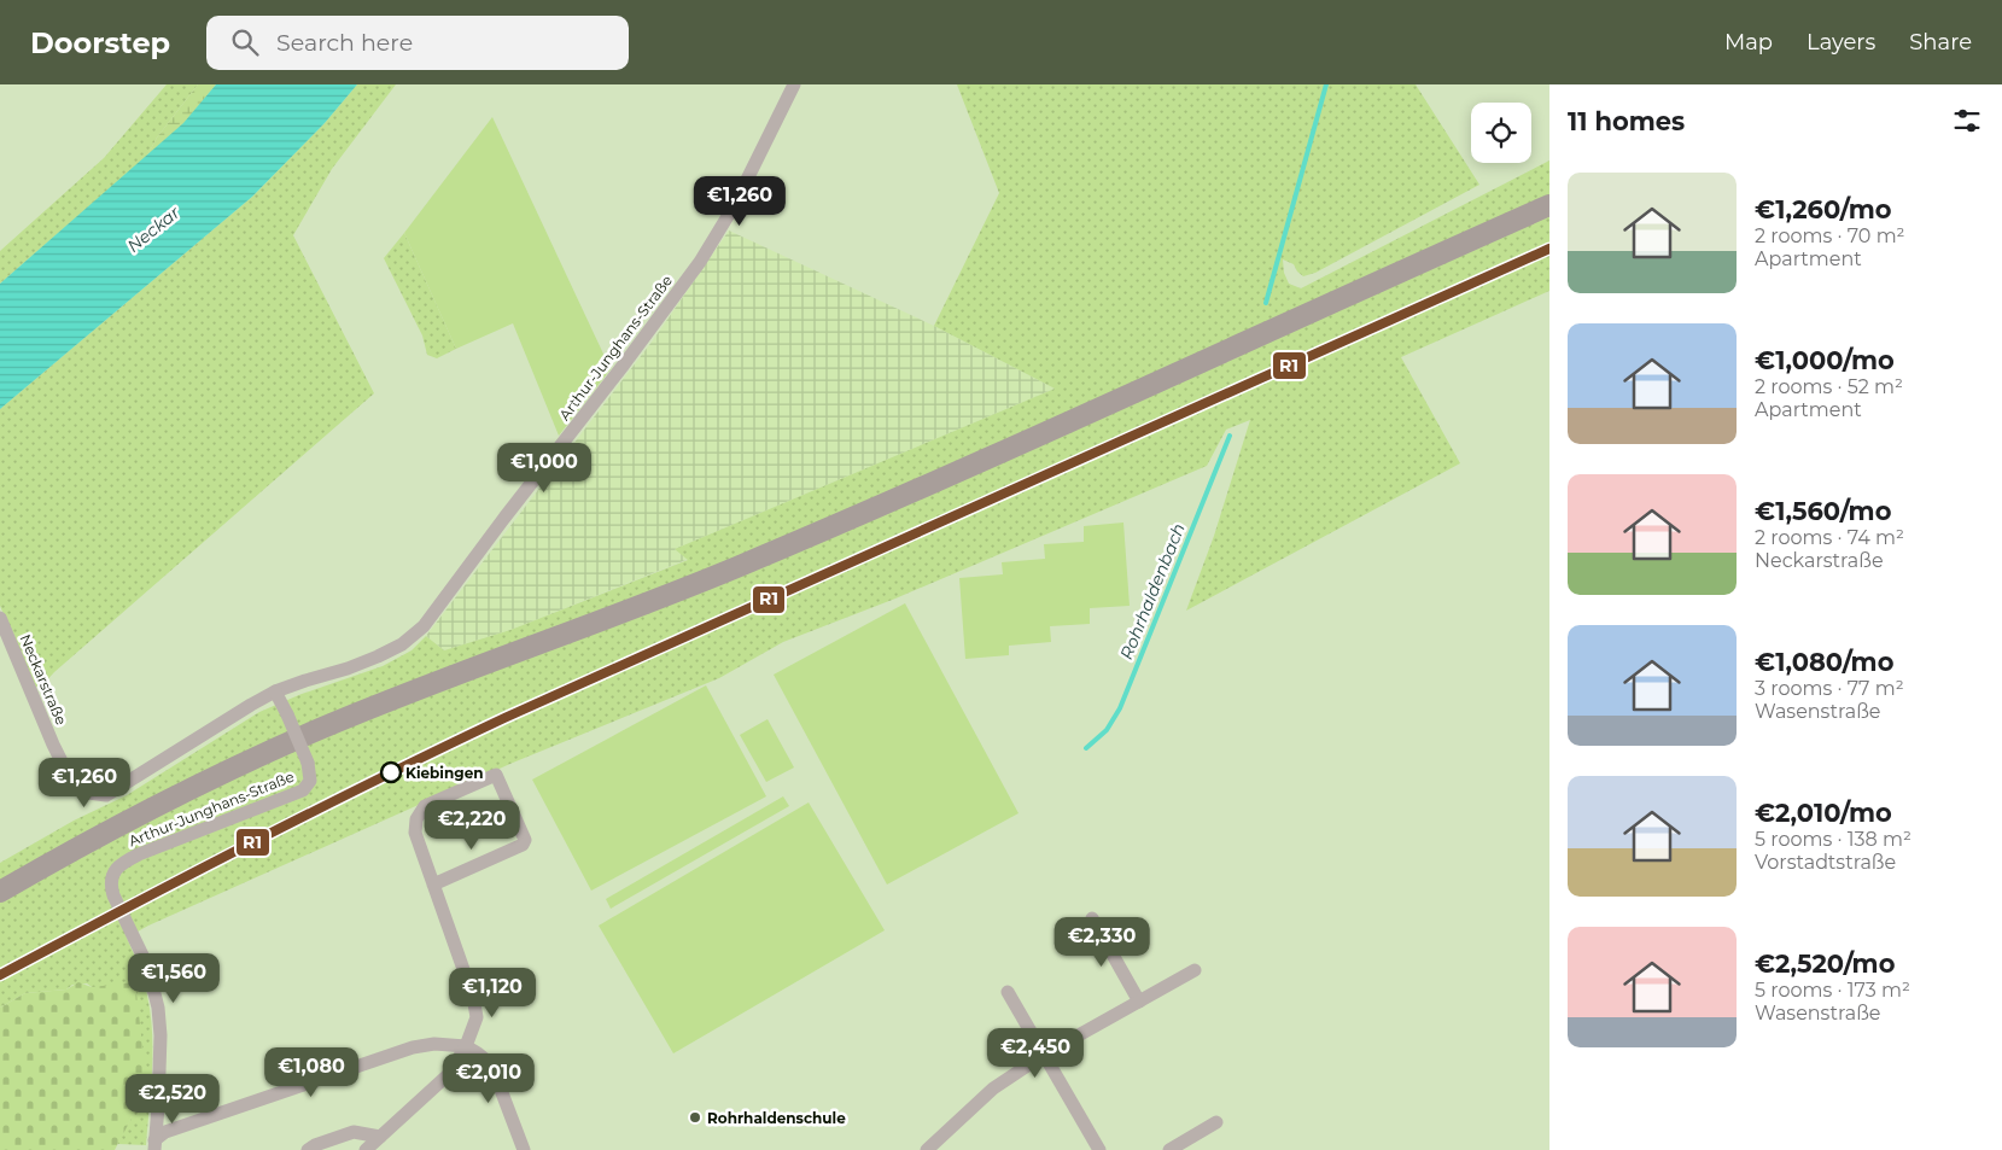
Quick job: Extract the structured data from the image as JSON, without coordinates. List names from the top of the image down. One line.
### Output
{"streets":{"street":["Arthur-Junghans-Straße","Neckarstraße"]},"crossings":[["Arthur-Junghans-Straße","Neckarstraße"]],"water":["Neckar","Rohrhaldenbach"],"places":["Kiebingen","Rohrhaldenschule"],"lines":["transit line R1"],"page":{"header":"Doorstep","search":"Search here","nav":["Map","Layers","Share"],"heading":"11 homes","list":[{"name":"€1,260/mo","note":"2 rooms · 70 m² · Apartment"},{"name":"€1,000/mo","note":"2 rooms · 52 m² · Apartment"},{"name":"€1,560/mo","note":"2 rooms · 74 m² · Neckarstraße"},{"name":"€1,080/mo","note":"3 rooms · 77 m² · Wasenstraße"},{"name":"€2,010/mo","note":"5 rooms · 138 m² · Vorstadtstraße"},{"name":"€2,520/mo","note":"5 rooms · 173 m² · Wasenstraße"}],"price":["€1,260","€1,000","€1,260","€2,220","€2,330","€1,560","€1,120","€2,450","€1,080","€2,010","€2,520"]}}
